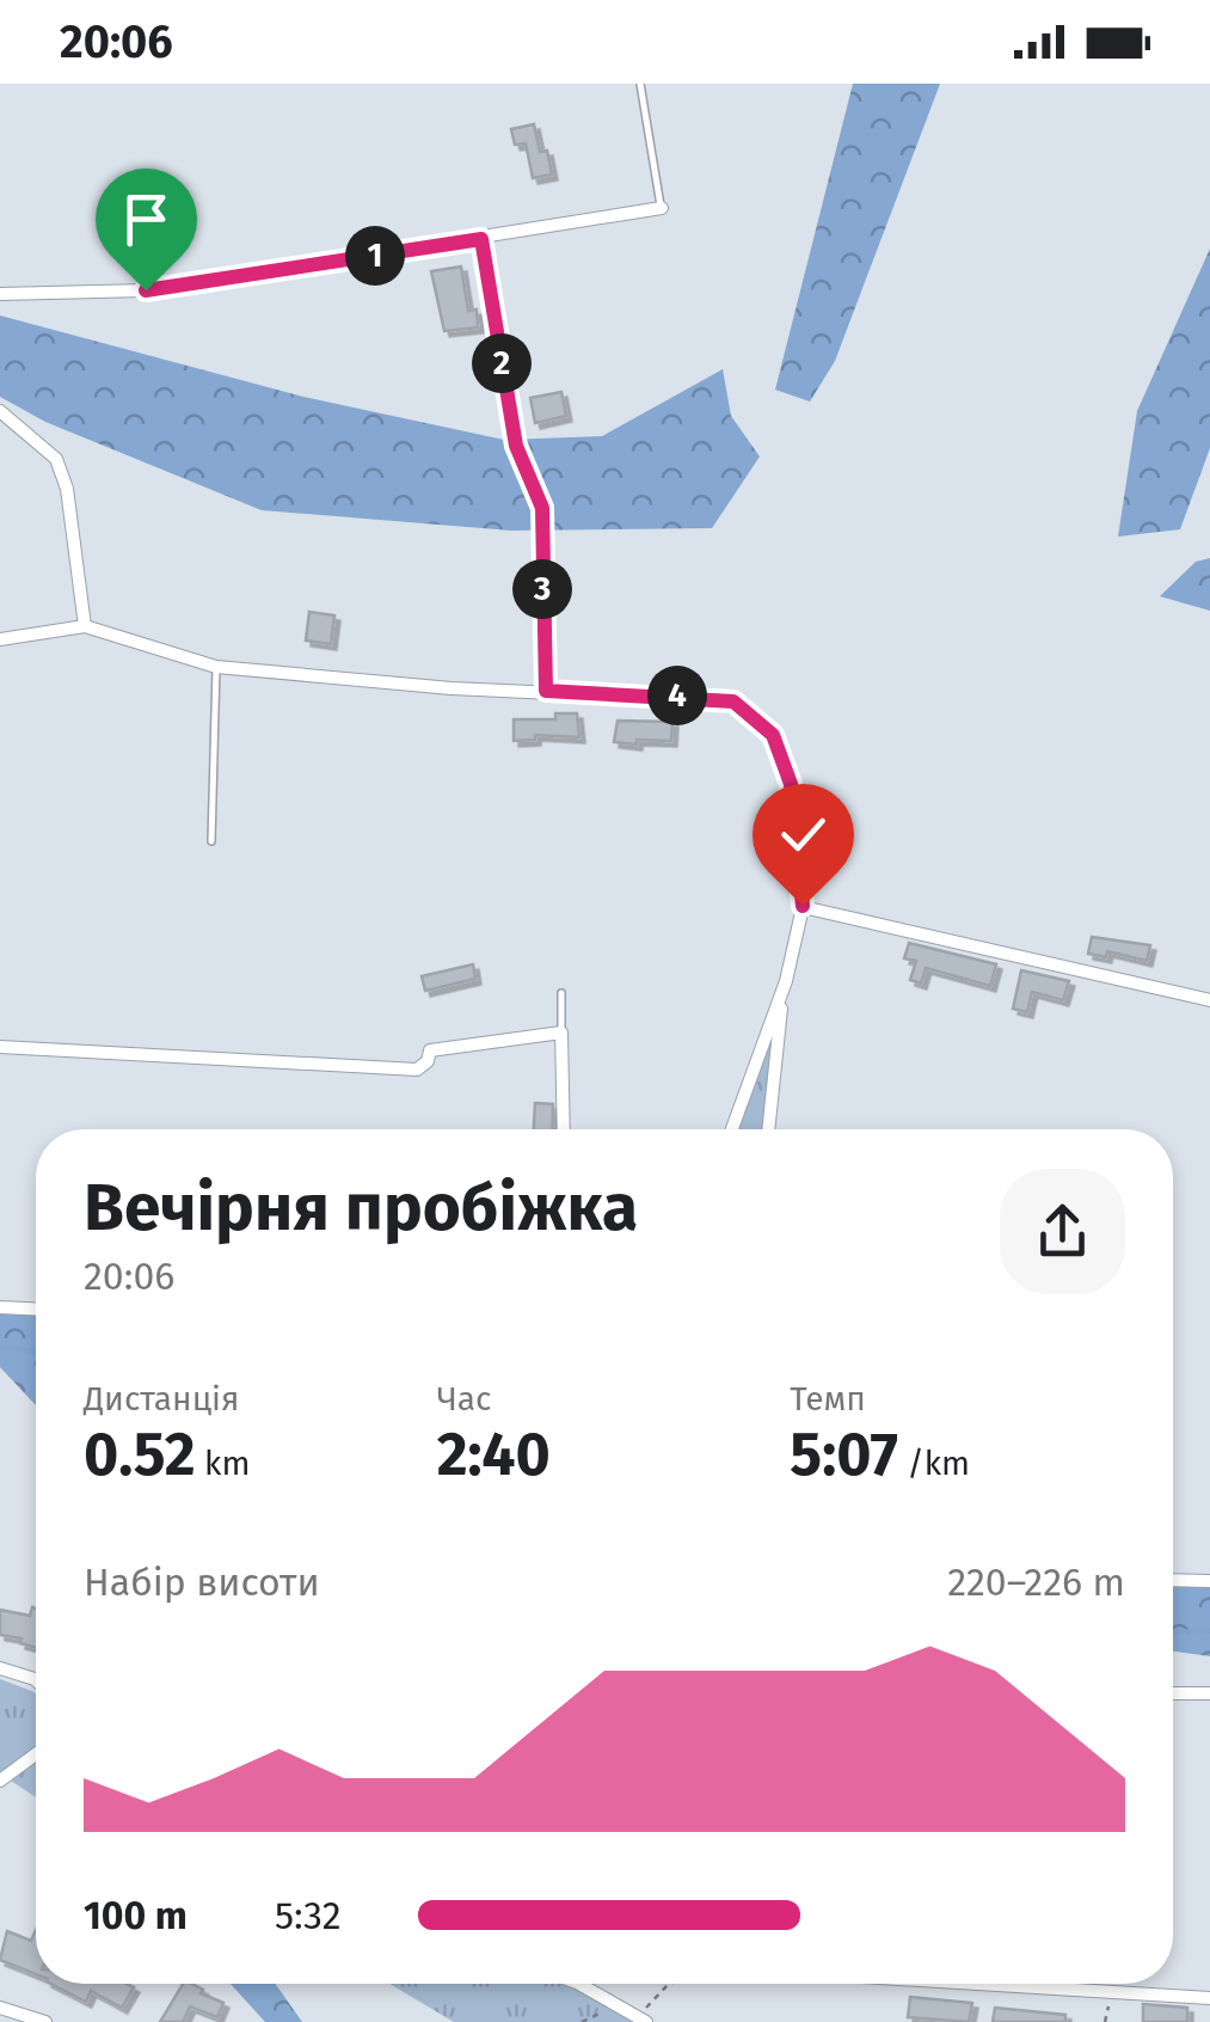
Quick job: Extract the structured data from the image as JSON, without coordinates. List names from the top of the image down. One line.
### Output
{"page":{"status":"20:06","pins":["1","2","3","4"],"heading":["Вечірня пробіжка","20:06"],"stats":[["Дистанція","0.52 km"],["Час","2:40"],["Темп","5:07 /km"]],"chart":["Набір висоти","220–226 m"],"list":[{"name":"100 m","note":"5:32"}]}}
